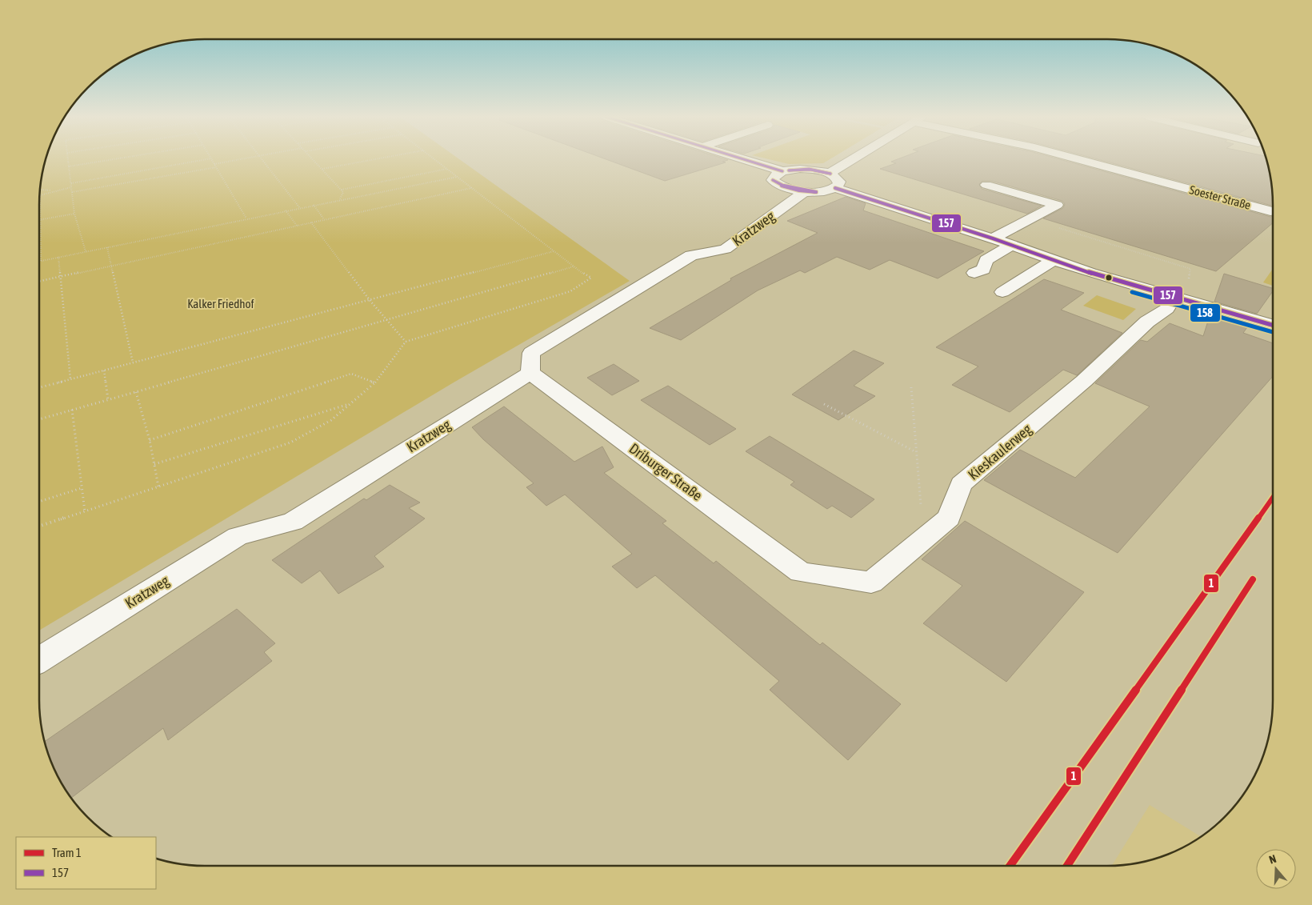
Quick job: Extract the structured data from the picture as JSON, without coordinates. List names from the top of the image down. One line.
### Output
{"streets":{"street":["Soester Straße","Kratzweg","Kieskaulerweg","Driburger Straße"]},"crossings":[["Kratzweg","Driburger Straße"],["Kieskaulerweg","Driburger Straße"]],"parks":["Kalker Friedhof"],"lines":["transit line 157","transit line 158","tram line 1"],"legend":["Tram 1","157"],"north":"top"}
